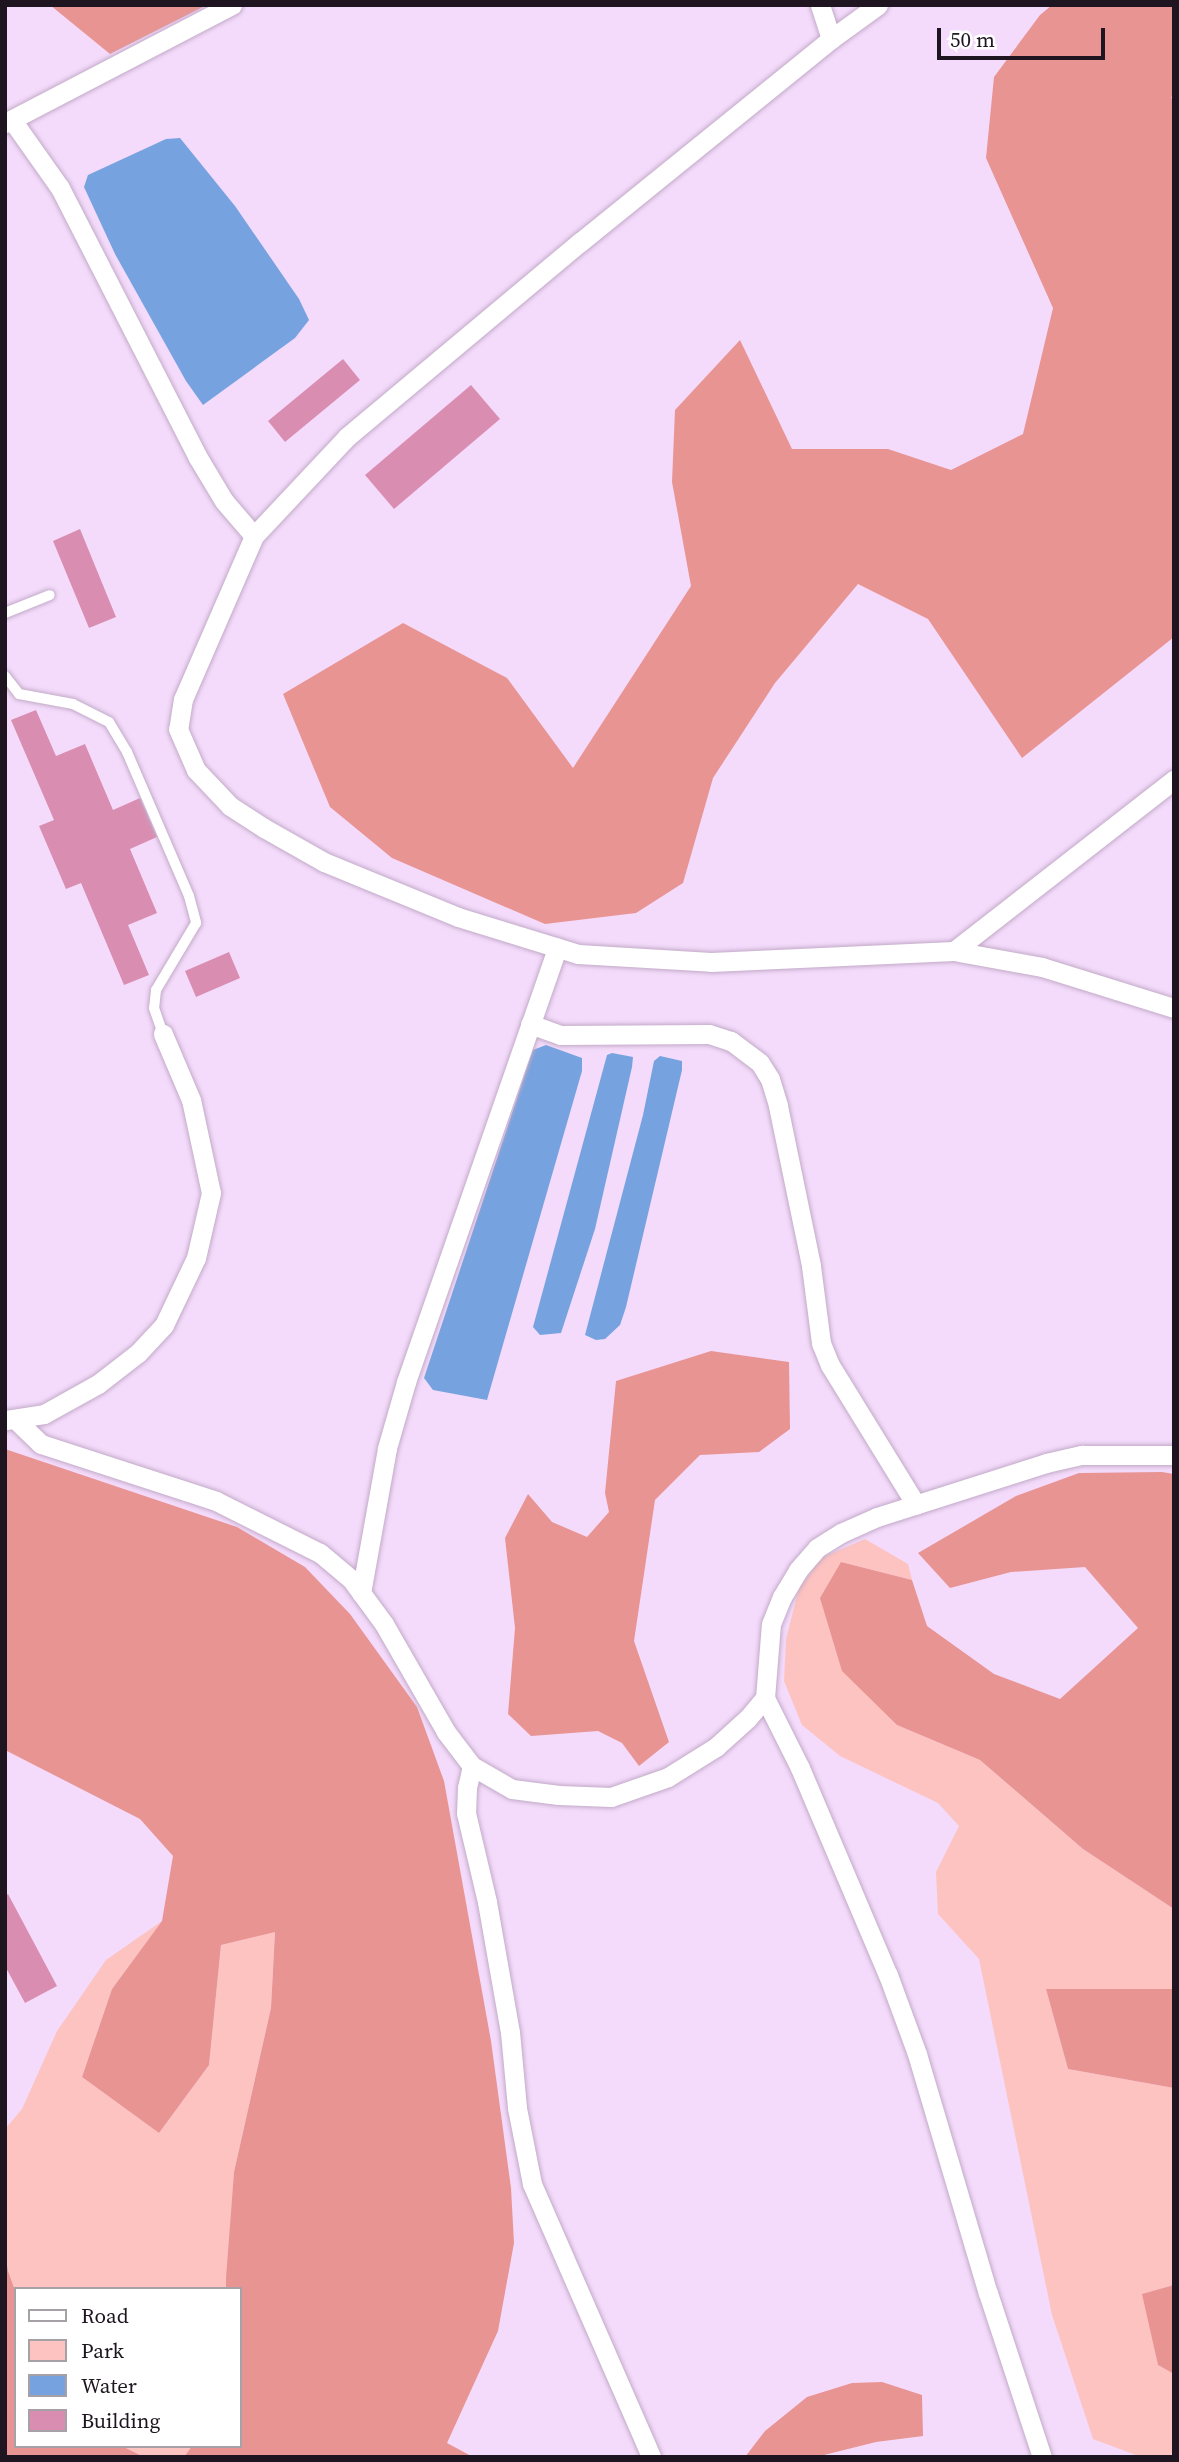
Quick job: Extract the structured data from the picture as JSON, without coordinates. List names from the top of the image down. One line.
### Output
{"legend":["Road","Park","Water","Building"],"scale_bar":"50 m"}
